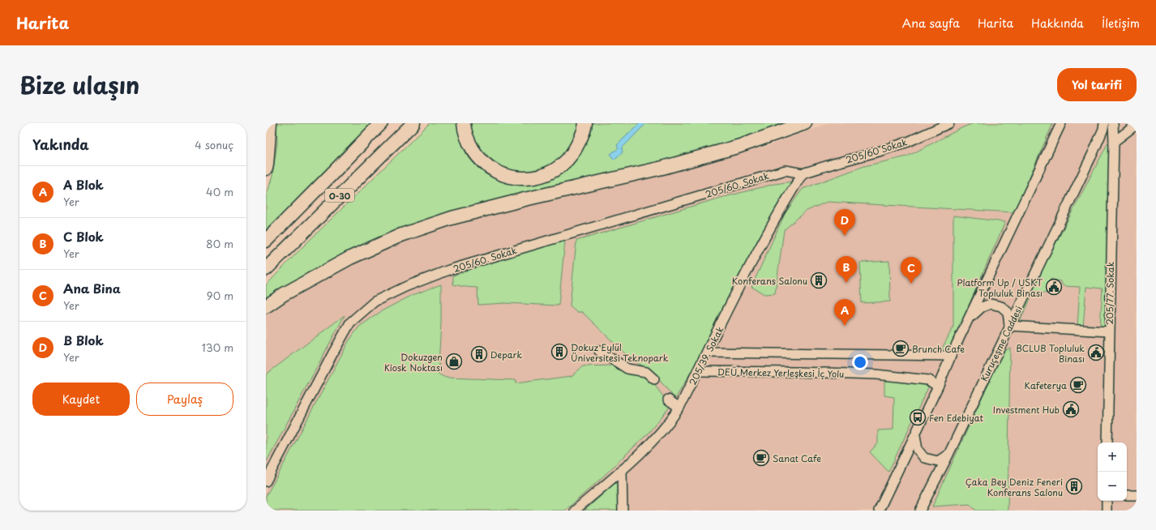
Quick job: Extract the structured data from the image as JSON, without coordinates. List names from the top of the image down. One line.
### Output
{"streets":{"highway":["O-30"],"street":["205/60 Sokak","205/60. Sokak","205/77. Sokak","Kuruçeşme Caddesi","205/39. Sokak","DEÜ Merkez Yerleşkesi İç Yolu"]},"crossings":[["205/60 Sokak","205/60. Sokak"],["205/60 Sokak","205/39. Sokak"],["205/60. Sokak","205/39. Sokak"],["205/39. Sokak","DEÜ Merkez Yerleşkesi İç Yolu"]],"places":{"building":["Konferans Salonu","Dokuz Eylül Üniversitesi Teknopark","Depark","Çaka Bey Deniz Feneri Konferans Salonu"],"public building":["Platform Up / USKT Topluluk Binası","BCLUB Topluluk Binası","Investment Hub"],"cafe":["Brunch Cafe","Kafeterya","Sanat Cafe"],"shop":["Dokuzgen Kiosk Noktası"],"bus stop":["Fen Edebiyat"]},"page":{"header":"Harita","nav":["Ana sayfa","Harita","Hakkında","İletişim"],"title":"Bize ulaşın","buttons":["Yol tarifi",["Kaydet","Paylaş"]],"heading":["Yakında","4 sonuç"],"list":[{"mark":"A","name":"A Blok","note":"Yer","value":"40 m"},{"mark":"B","name":"C Blok","note":"Yer","value":"80 m"},{"mark":"C","name":"Ana Bina","note":"Yer","value":"90 m"},{"mark":"D","name":"B Blok","note":"Yer","value":"130 m"}],"pins":["D","B","C","A"],"map_buttons":["+","−"]}}
